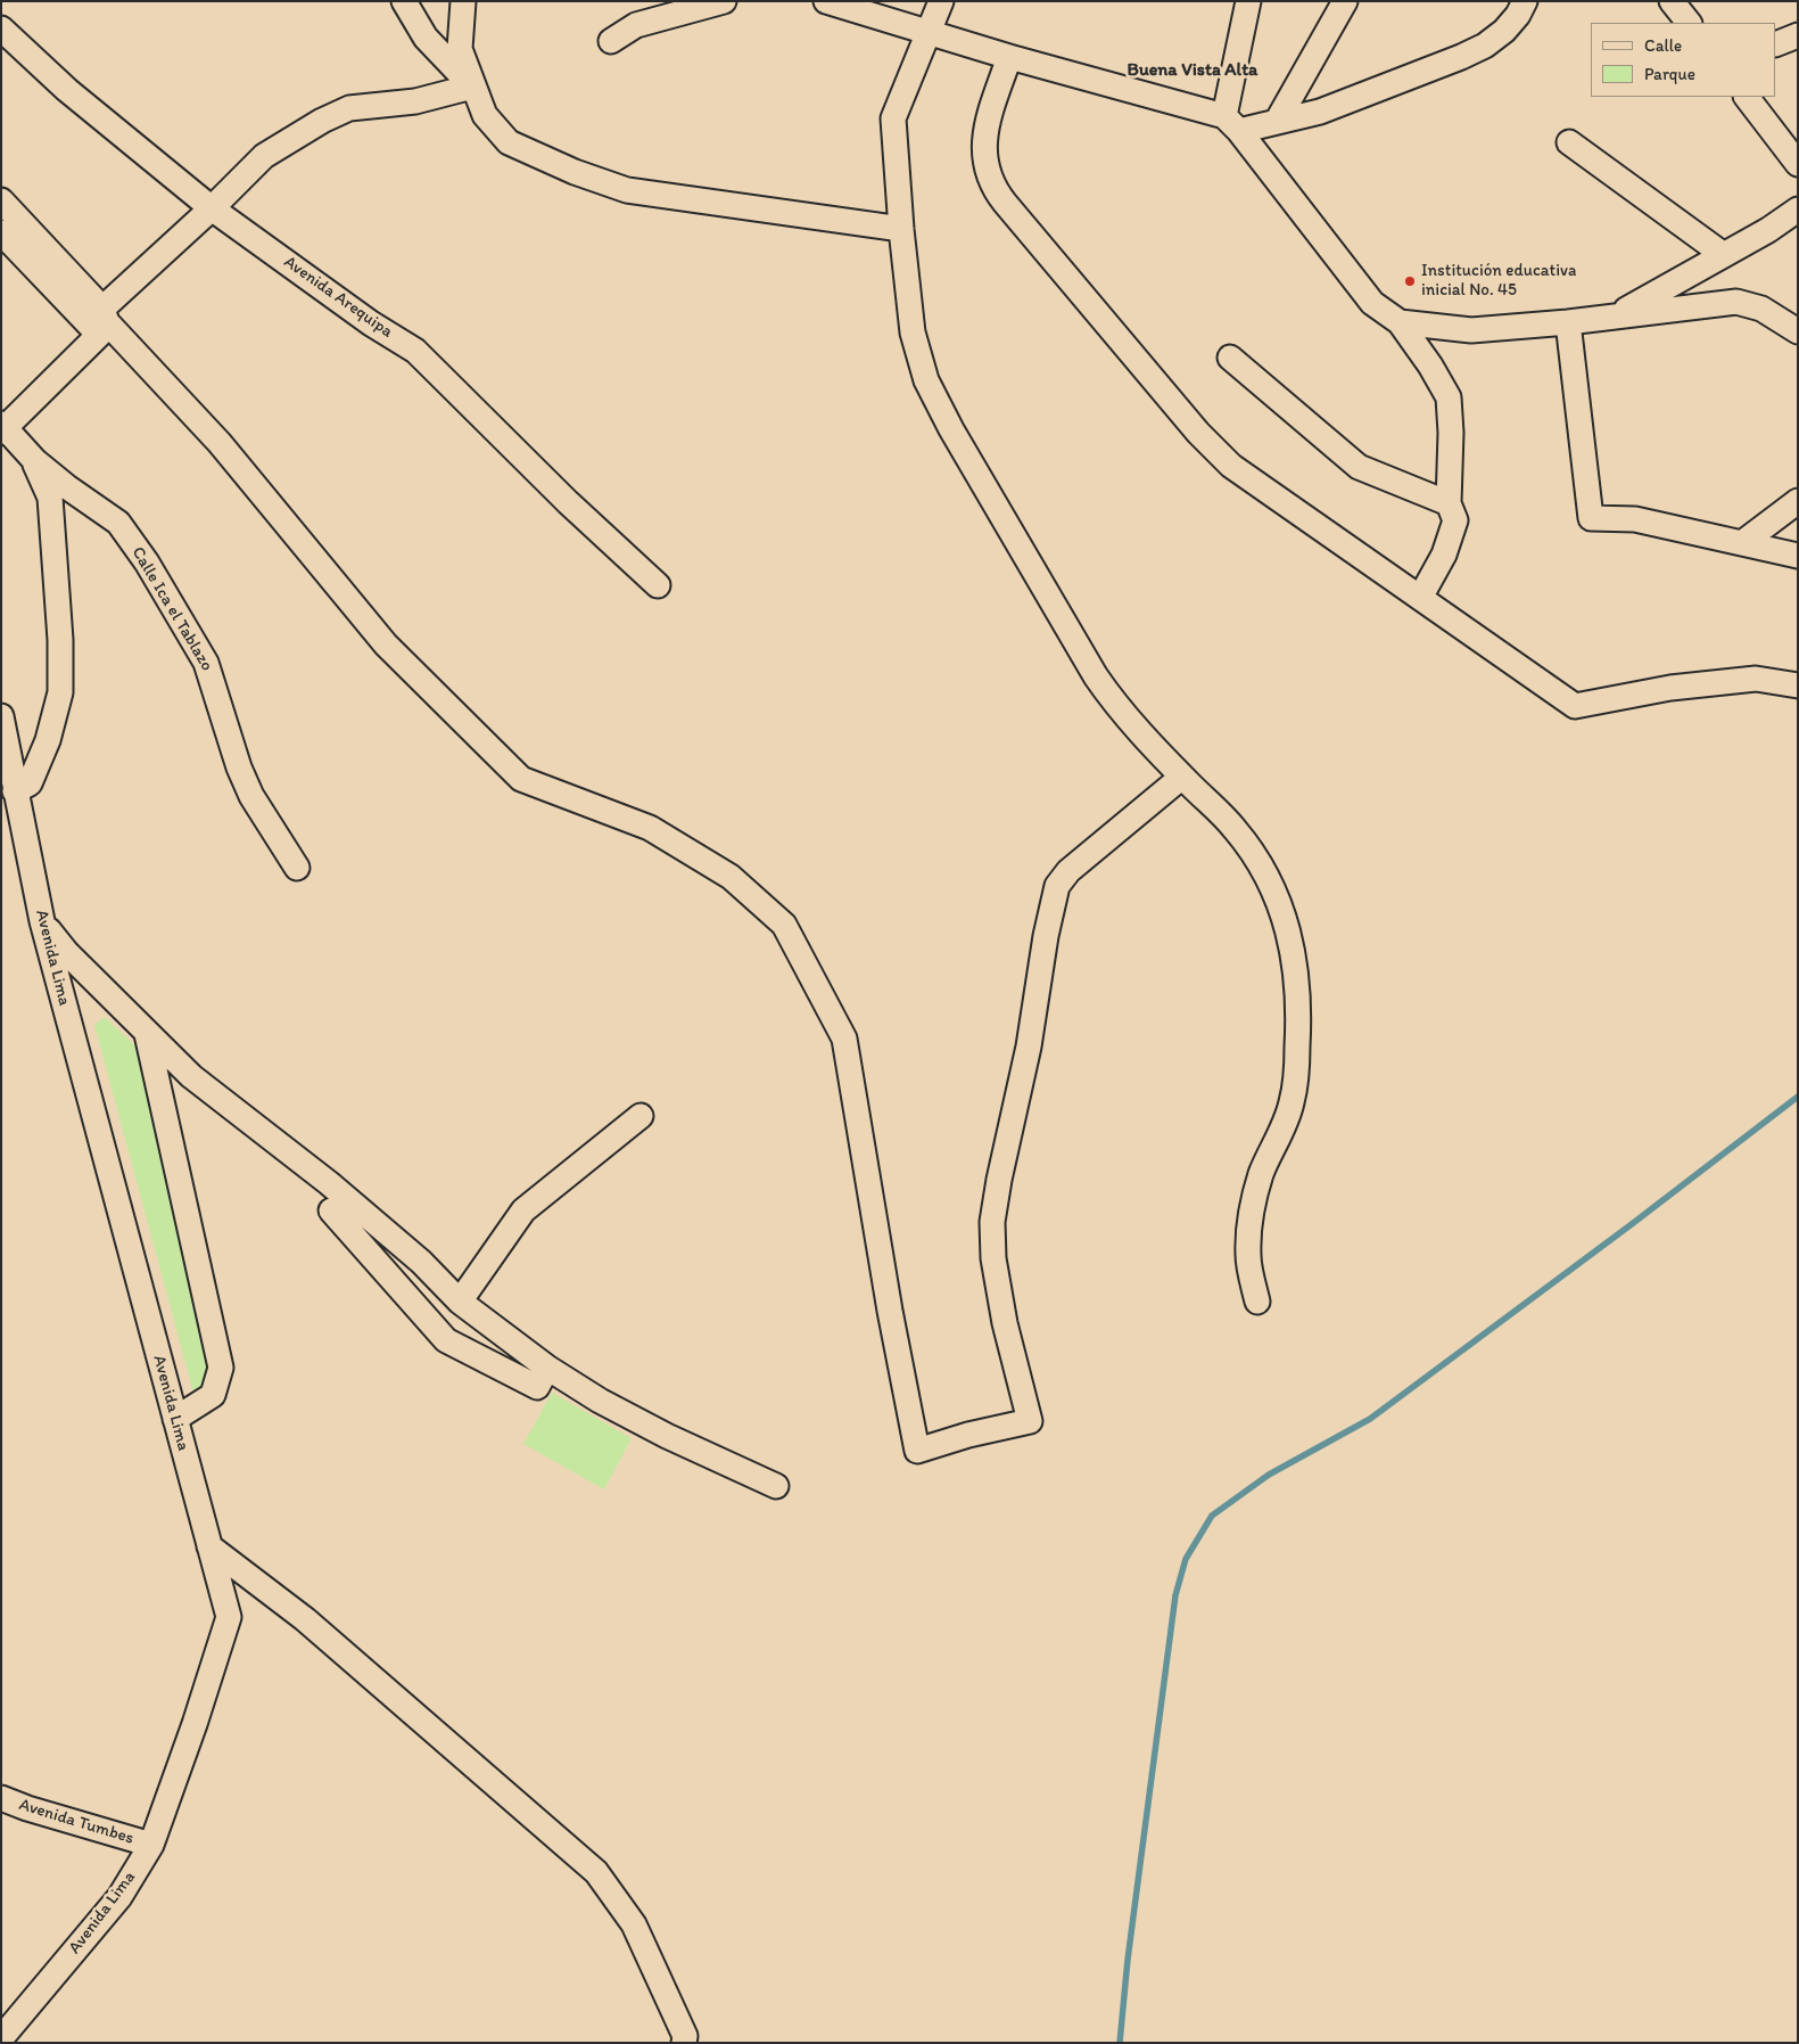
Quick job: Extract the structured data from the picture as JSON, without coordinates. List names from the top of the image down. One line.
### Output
{"streets":{"street":["Avenida Arequipa","Calle Ica el Tablazo","Avenida Lima","Avenida Tumbes"]},"crossings":[["Avenida Lima","Avenida Tumbes"]],"districts":["Buena Vista Alta"],"places":["Institución educativa inicial No. 45"],"legend":["Calle","Parque"]}
